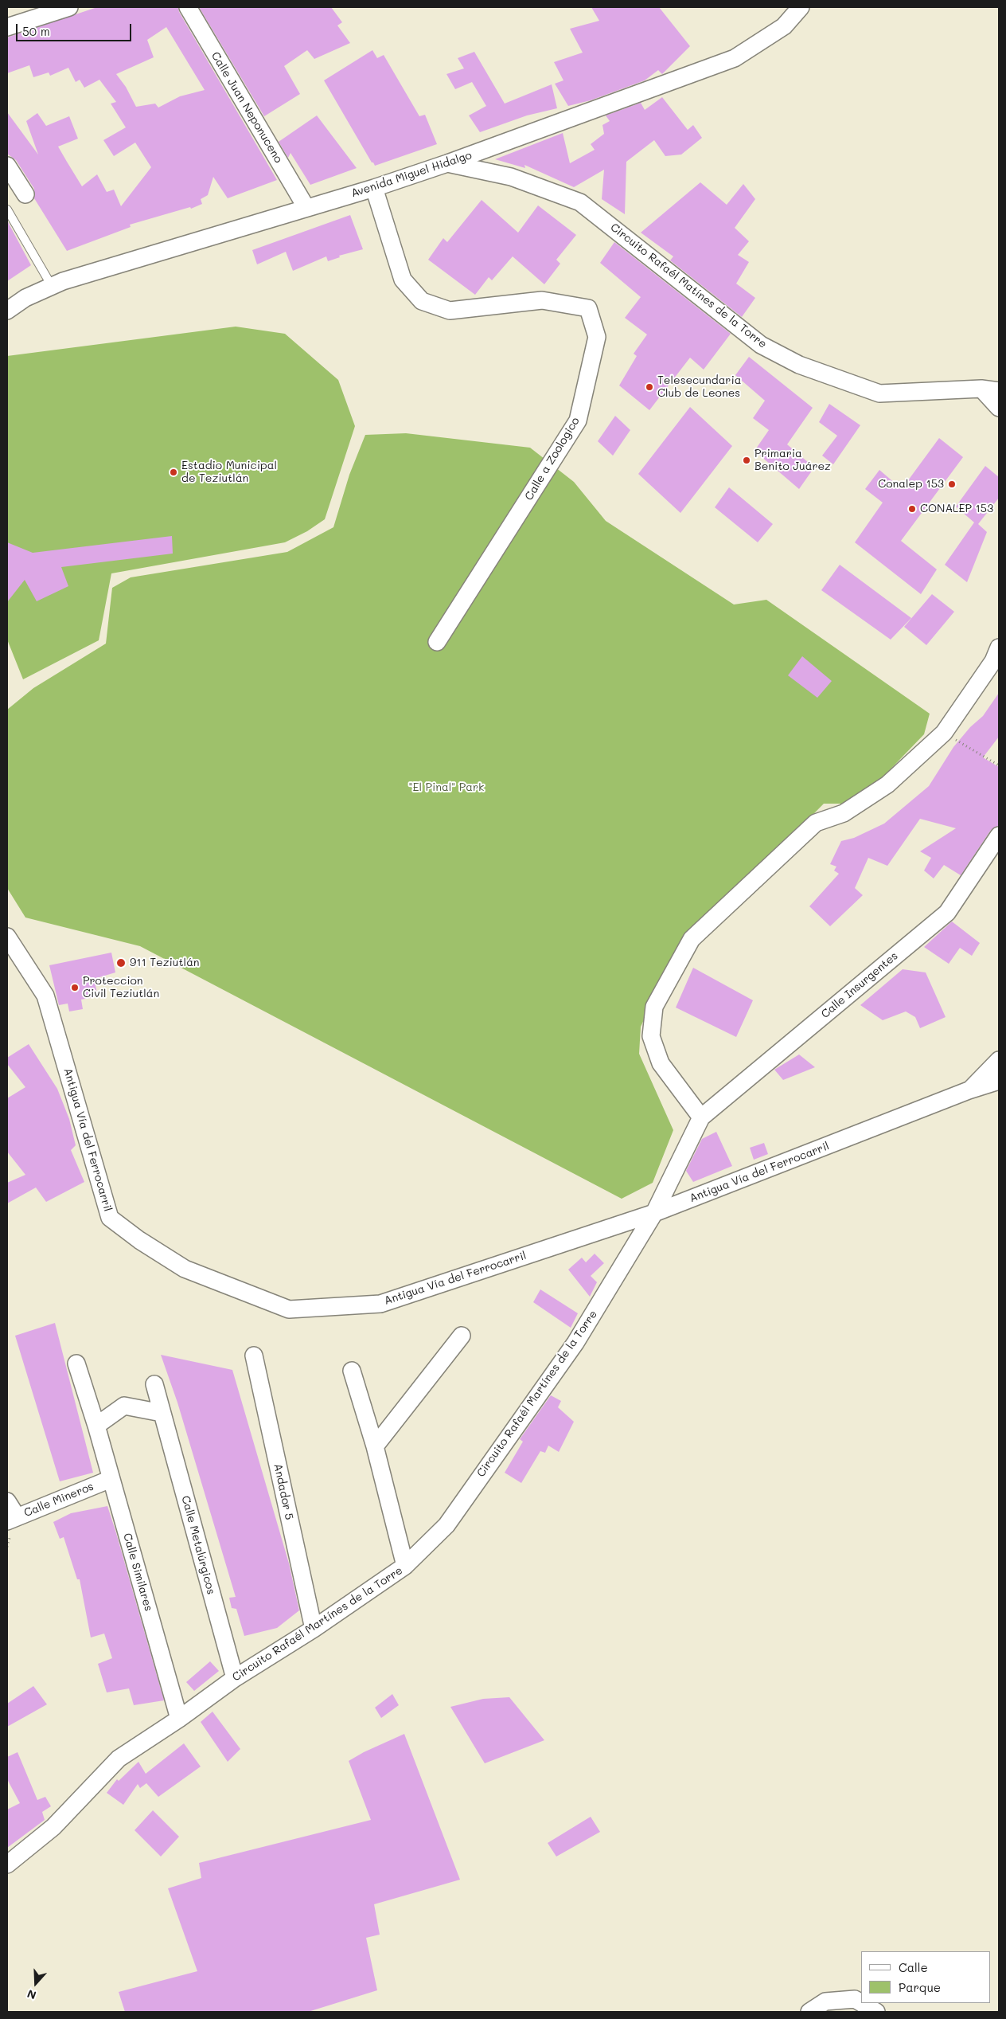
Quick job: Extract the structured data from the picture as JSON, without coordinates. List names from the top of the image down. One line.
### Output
{"streets":{"street":["Calle Juan Neponuceno","Avenida Miguel Hidalgo","Circuito Rafaél Matínes de la Torre","Calle a Zoologico","Calle Insurgentes","Antigua Vía del Ferrocarril","Circuito Rafaél Martínes de la Torre","Andador 5","Calle Mineros","Calle Metalúrgicos","Calle Similares"]},"crossings":[["Calle Juan Neponuceno","Avenida Miguel Hidalgo"],["Avenida Miguel Hidalgo","Circuito Rafaél Matínes de la Torre"],["Avenida Miguel Hidalgo","Calle a Zoologico"],["Calle Insurgentes","Circuito Rafaél Martínes de la Torre"],["Antigua Vía del Ferrocarril","Circuito Rafaél Martínes de la Torre"],["Circuito Rafaél Martínes de la Torre","Andador 5"],["Circuito Rafaél Martínes de la Torre","Calle Metalúrgicos"],["Circuito Rafaél Martínes de la Torre","Calle Similares"],["Calle Mineros","Calle Similares"]],"parks":["\"El Pinal\" Park"],"places":["Telesecundaria Club de Leones","Primaria Benito Juárez","Estadio Municipal de Teziutlán","Conalep 153","CONALEP 153","911 Teziutlán","Proteccion Civil Teziutlán"],"legend":["Calle","Parque"],"scale_bar":"50 m","north":"bottom"}
